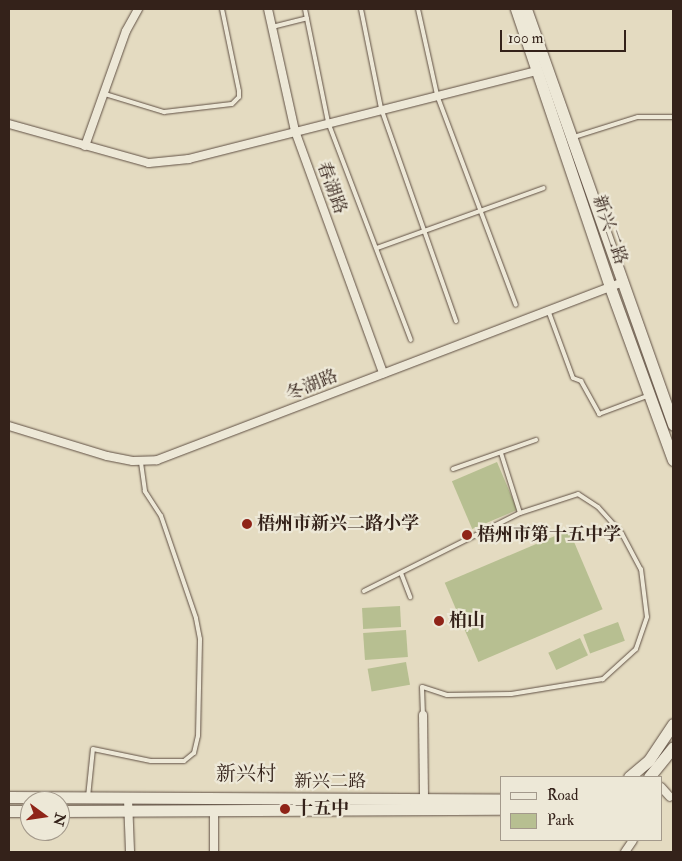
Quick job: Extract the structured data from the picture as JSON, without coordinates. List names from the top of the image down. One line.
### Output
{"streets":{"main road":["新兴二路"],"street":["春湖路","冬湖路"]},"crossings":[["春湖路","冬湖路"],["新兴二路","冬湖路"]],"districts":["新兴村"],"places":["梧州市新兴二路小学","梧州市第十五中学","柏山","十五中"],"legend":["Road","Park"],"scale_bar":"100 m","north":"right"}
